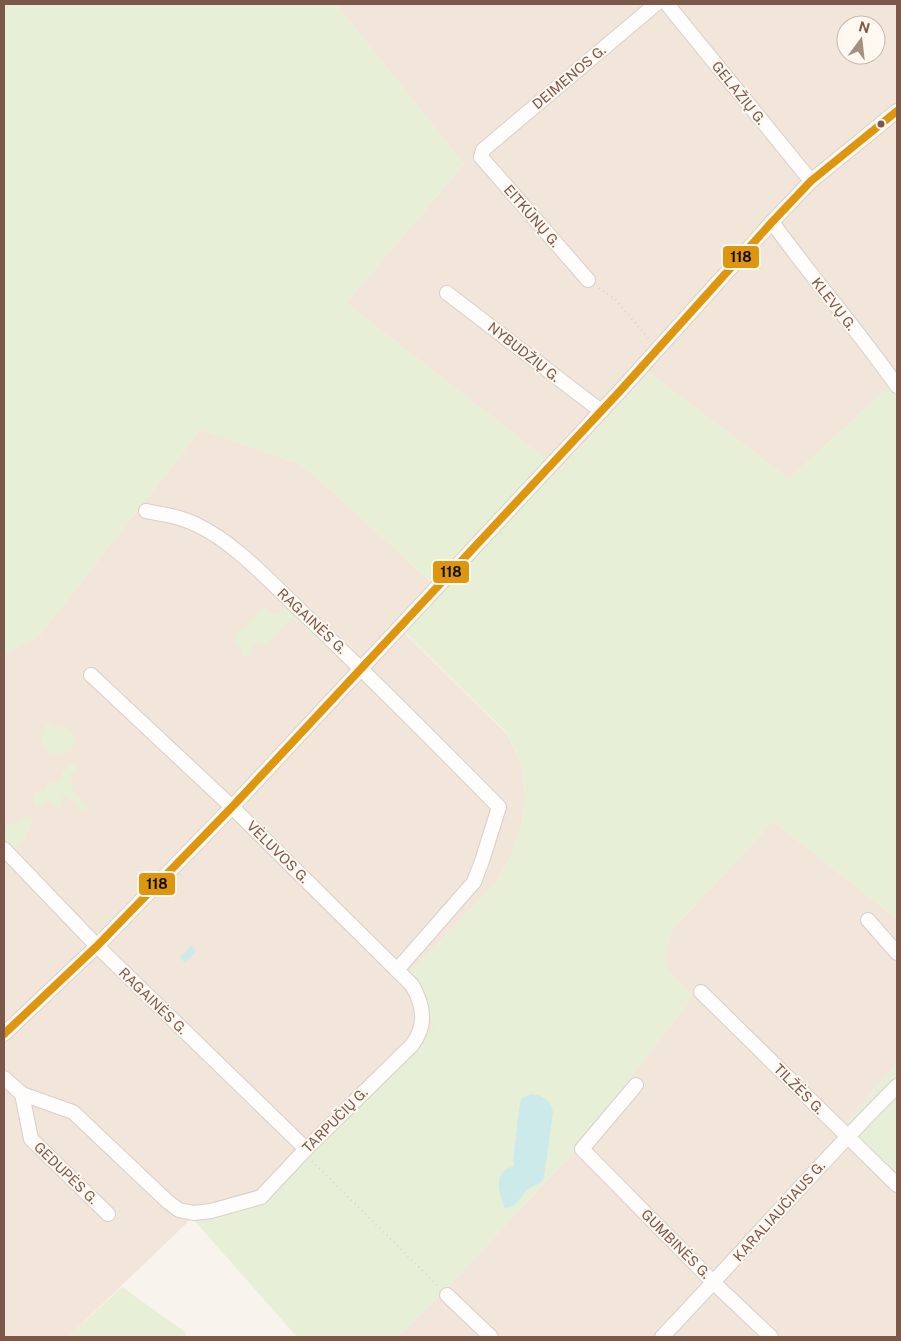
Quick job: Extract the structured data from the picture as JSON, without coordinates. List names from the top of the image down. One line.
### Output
{"streets":{"street":["DEIMENOS G.","GELAŽIŲ G.","EITKŪNŲ G.","KLEVŲ G.","NYBUDŽIŲ G.","RAGAINĖS G.","VĖLUVOS G.","TILŽĖS G.","TARPUČIŲ G.","GEDUPĖS G.","KARALIAUČIAUS G.","GUMBINĖS G."]},"crossings":[["DEIMENOS G.","EITKŪNŲ G."],["RAGAINĖS G.","VĖLUVOS G."],["RAGAINĖS G.","TARPUČIŲ G."],["VĖLUVOS G.","TARPUČIŲ G."],["TILŽĖS G.","KARALIAUČIAUS G."],["TARPUČIŲ G.","GEDUPĖS G."],["KARALIAUČIAUS G.","GUMBINĖS G."]],"lines":["transit line 118"],"north":"top"}
